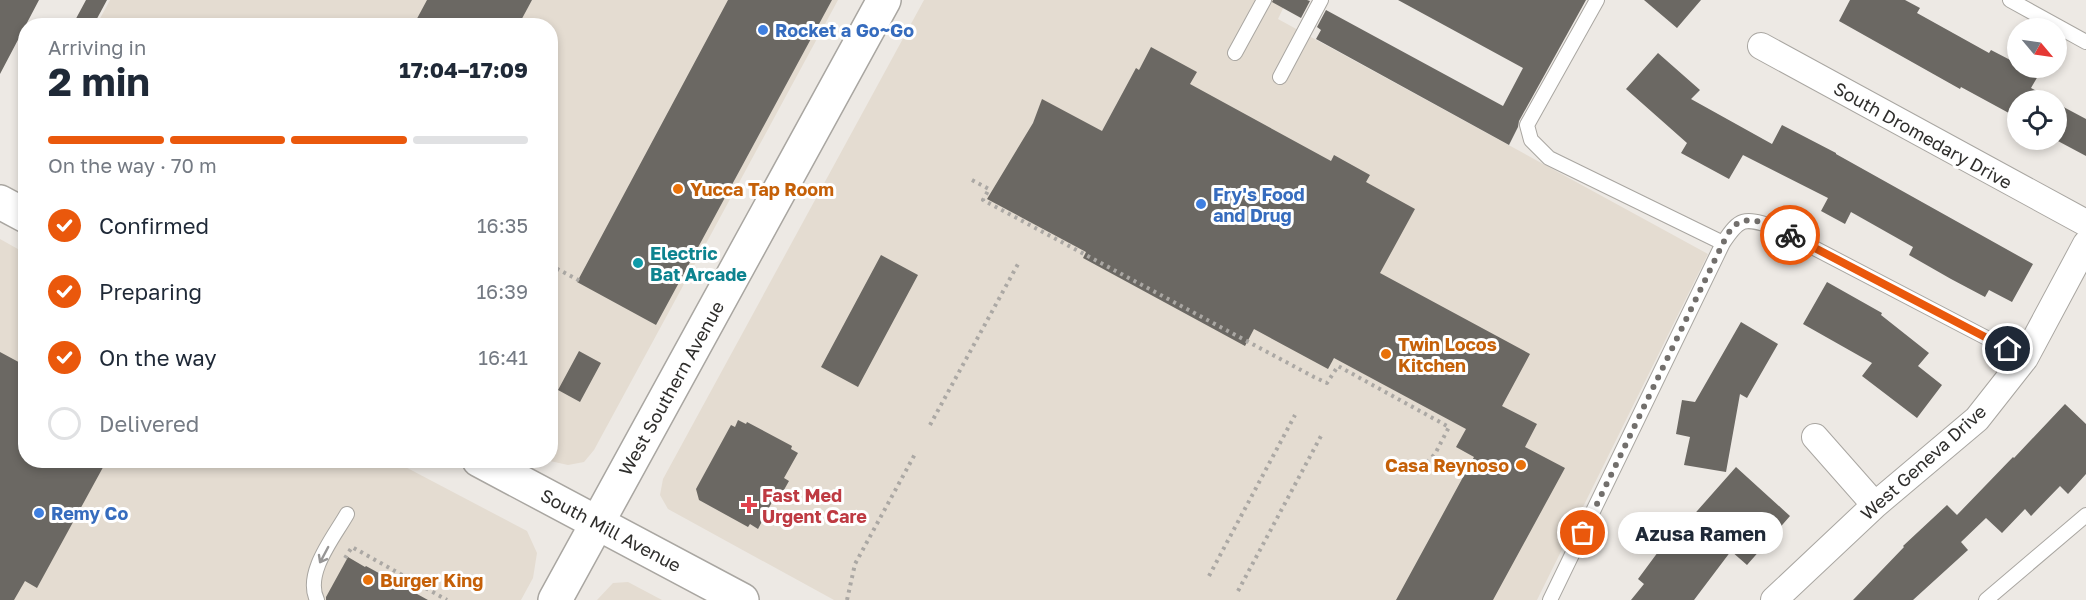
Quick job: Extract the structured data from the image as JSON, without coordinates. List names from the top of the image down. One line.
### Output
{"streets":{"main road":["West Southern Avenue","South Mill Avenue"],"street":["South Dromedary Drive","West Geneva Drive"]},"crossings":[["West Southern Avenue","South Mill Avenue"]],"places":{"other":["Rocket a Go~Go","Yucca Tap Room","Fry's Food and Drug","Electric Bat Arcade","Twin Locos Kitchen","Casa Reynoso","Remy Co","Azusa Ramen","Burger King"],"health":["Fast Med Urgent Care"]},"north":"bottom right","page":{"heading":["2 min","Arriving in","17:04–17:09"],"bar":"On the way · 70 m","list":[["Confirmed","16:35"],["Preparing","16:39"],["On the way","16:41"],"Delivered"],"bubble":"Azusa Ramen"}}
